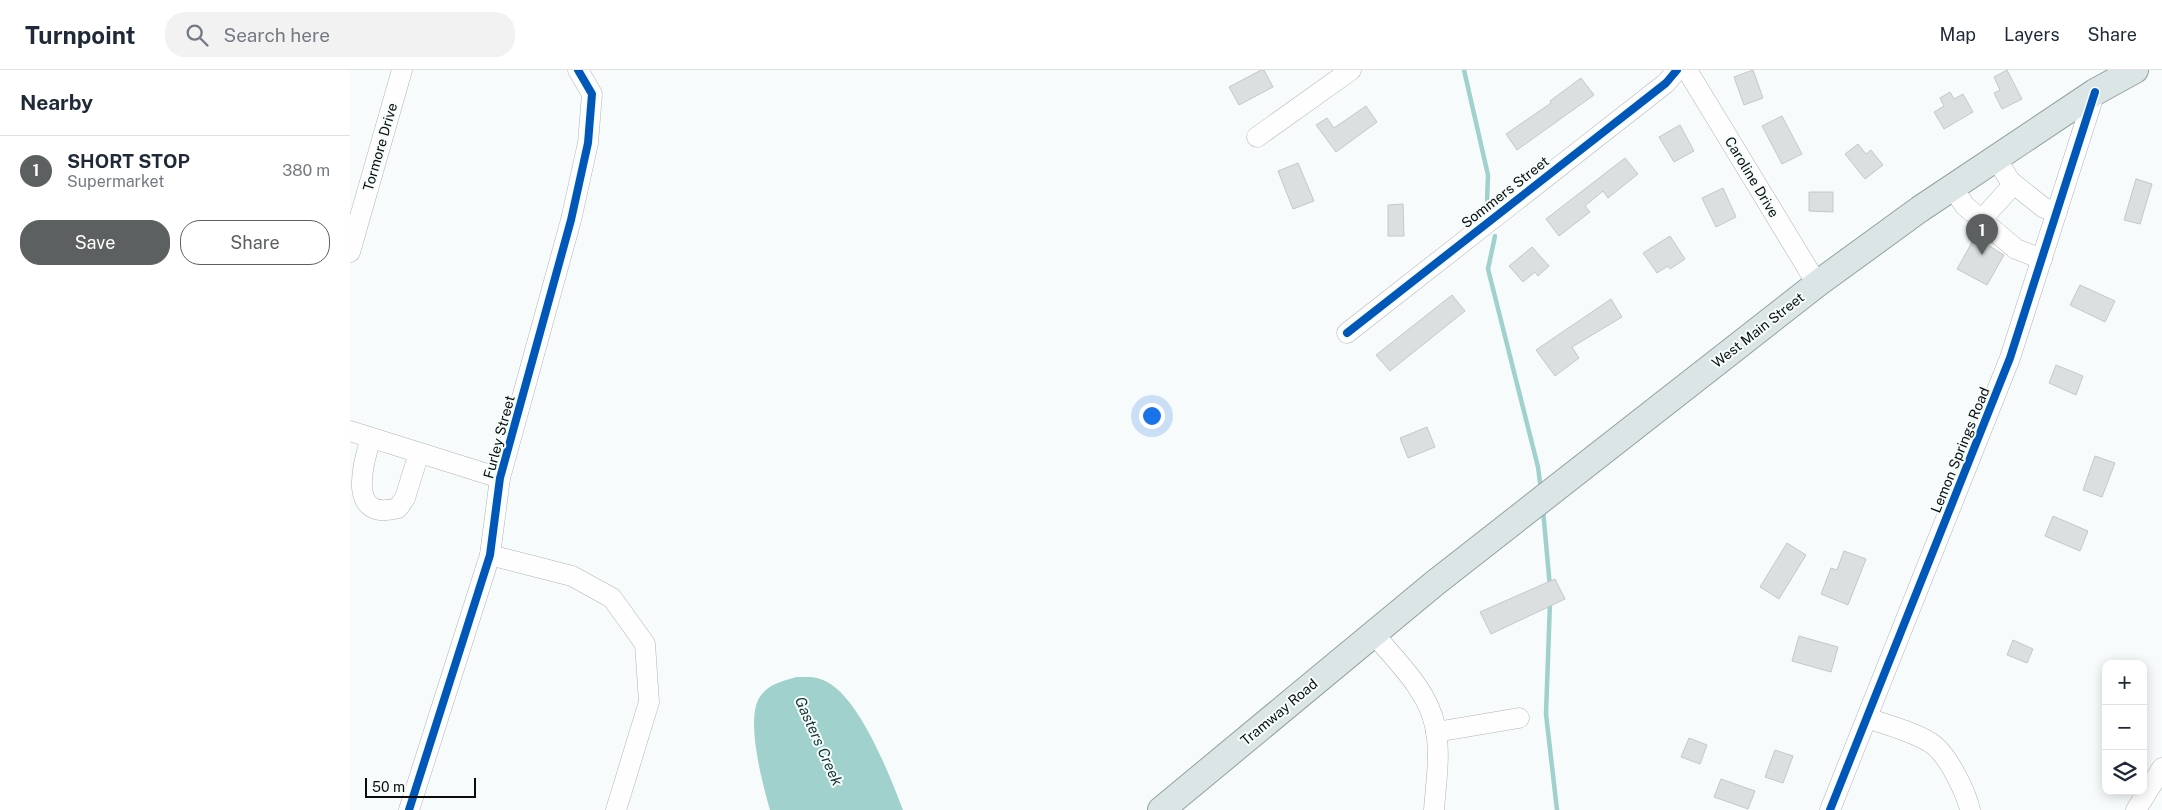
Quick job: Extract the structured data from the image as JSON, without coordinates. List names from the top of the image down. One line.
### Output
{"streets":{"main road":["West Main Street","Tramway Road"],"street":["Tormore Drive","Caroline Drive","Sommers Street","Furley Street","Lemon Springs Road"]},"crossings":[["Caroline Drive","West Main Street"],["West Main Street","Lemon Springs Road"],["West Main Street","Tramway Road"]],"water":["Gasters Creek"],"scale_bar":"50 m","page":{"header":"Turnpoint","search":"Search here","nav":["Map","Layers","Share"],"heading":"Nearby","list":[{"mark":"1","name":"SHORT STOP","note":"Supermarket","value":"380 m"}],"buttons":["Save","Share"],"pins":"1","map_buttons":["+","−"],"scale":"50 m"}}
